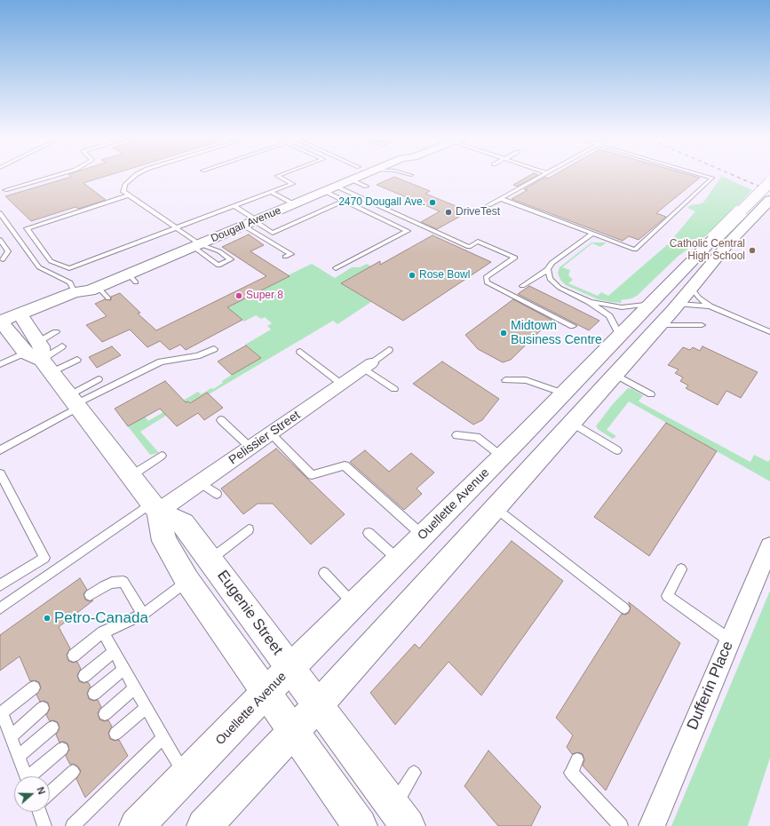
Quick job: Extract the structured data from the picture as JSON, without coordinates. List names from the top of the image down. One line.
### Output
{"streets":{"main road":["Dougall Avenue","Ouellette Avenue","Eugenie Street"],"street":["Pelissier Street","Dufferin Place"]},"crossings":[["Dougall Avenue","Eugenie Street"],["Pelissier Street","Eugenie Street"],["Ouellette Avenue","Eugenie Street"]],"places":["2470 Dougall Ave.","DriveTest","Catholic Central High School","Rose Bowl","Super 8","Midtown Business Centre","Petro-Canada"],"north":"right"}
